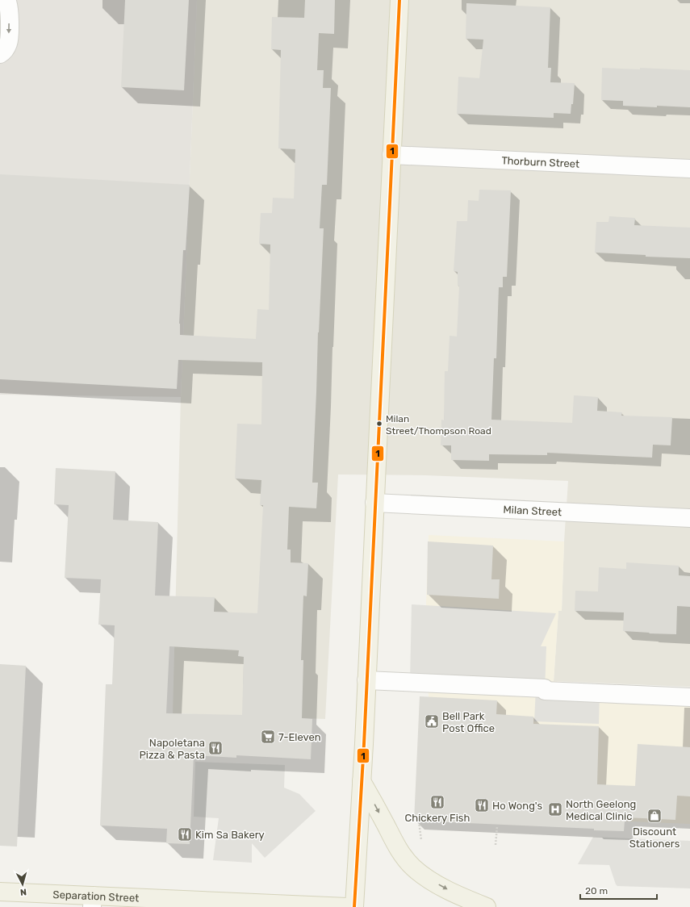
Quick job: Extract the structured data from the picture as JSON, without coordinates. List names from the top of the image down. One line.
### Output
{"streets":{"main road":["Separation Street"],"street":["Thorburn Street","Milan Street"]},"places":{"other":["Milan Street/Thompson Road"],"public building":["Bell Park Post Office"],"supermarket":["7-Eleven"],"restaurant":["Napoletana Pizza & Pasta","Chickery Fish","Ho Wong's","Kim Sa Bakery"],"hospital":["North Geelong Medical Clinic"],"shop":["Discount Stationers"]},"lines":["transit line 1"],"scale_bar":"20 m","north":"bottom"}
